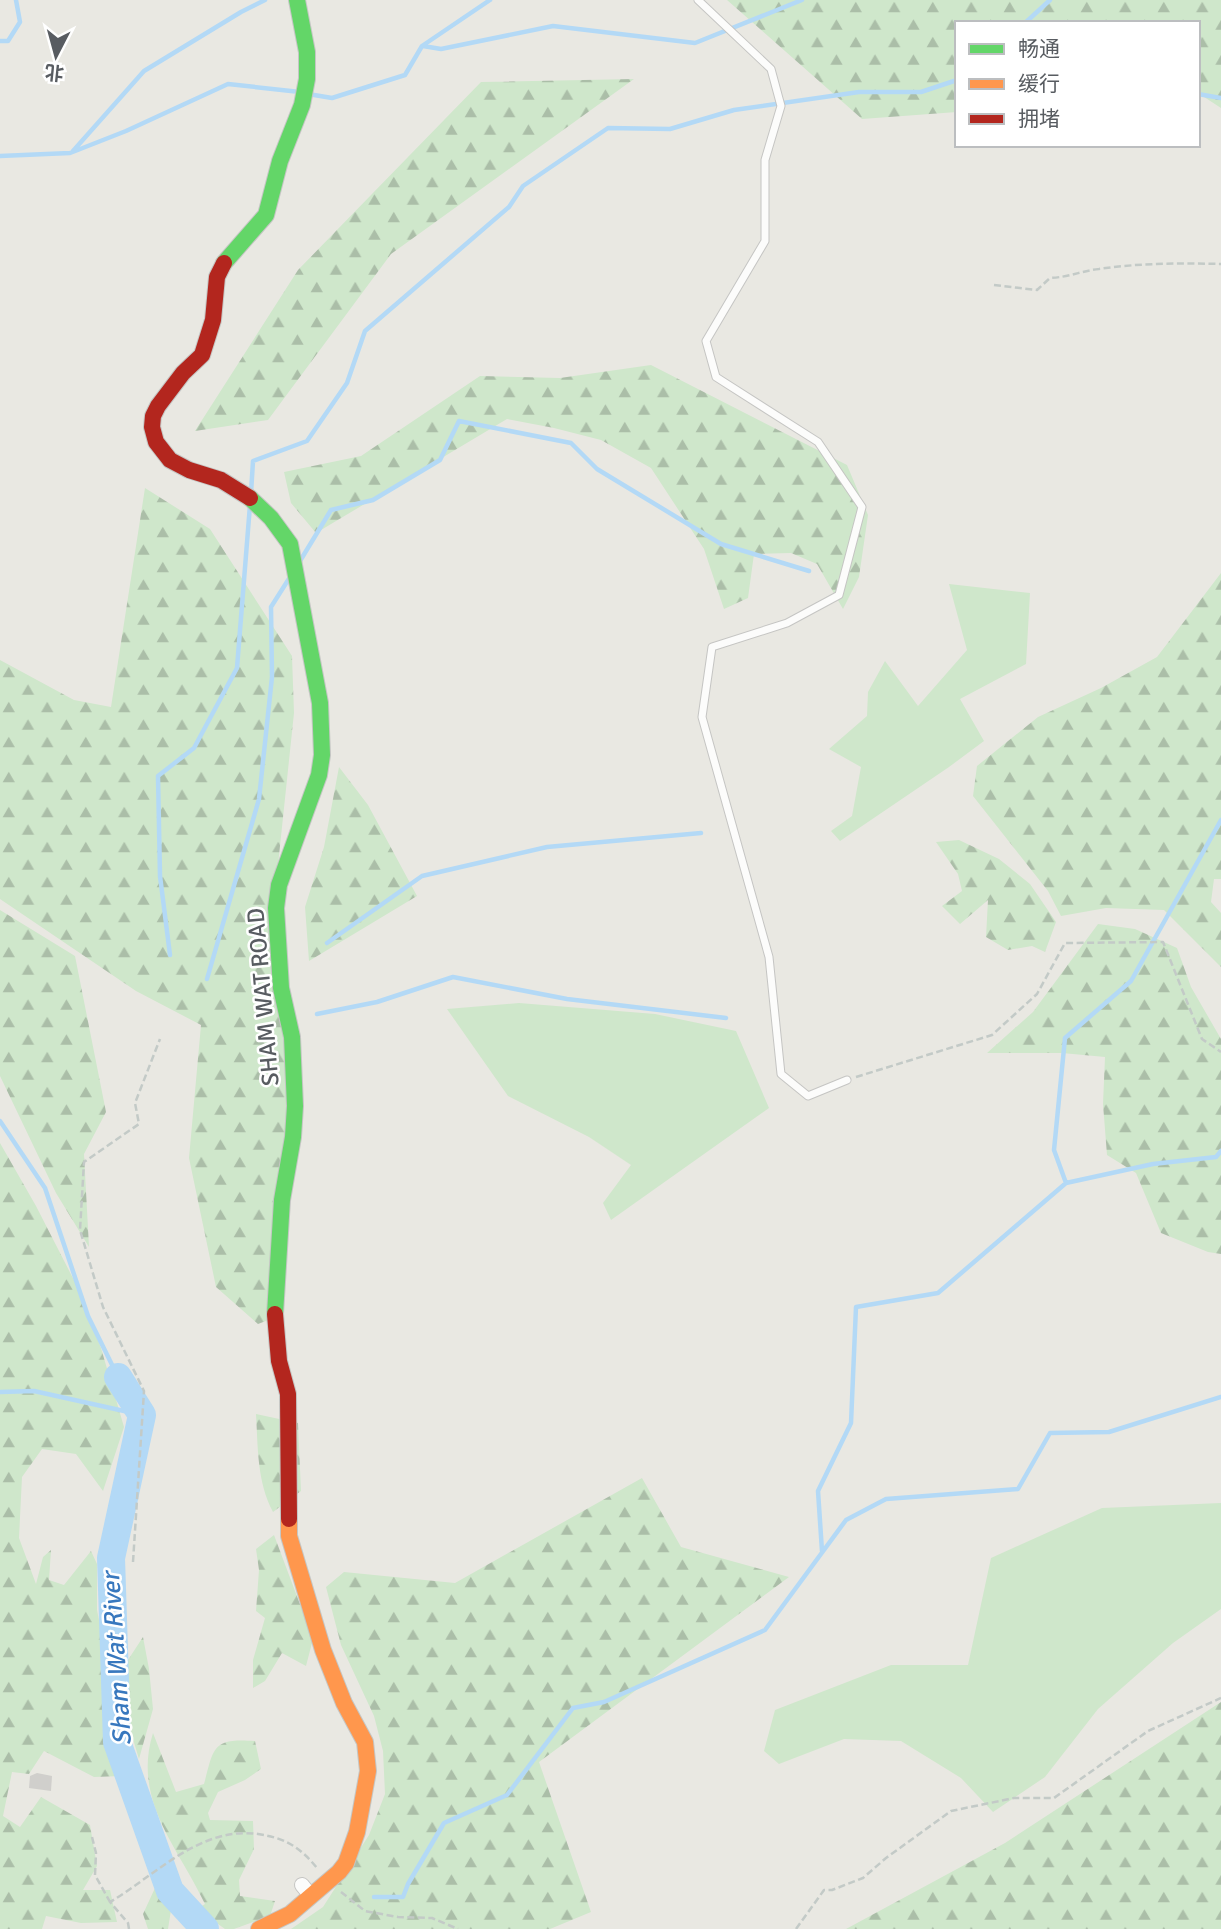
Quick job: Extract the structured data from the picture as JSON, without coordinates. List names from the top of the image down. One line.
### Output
{"streets":{"street":["SHAM WAT ROAD"]},"water":["Sham Wat River"],"legend":["畅通","缓行","拥堵"],"north":"bottom"}
